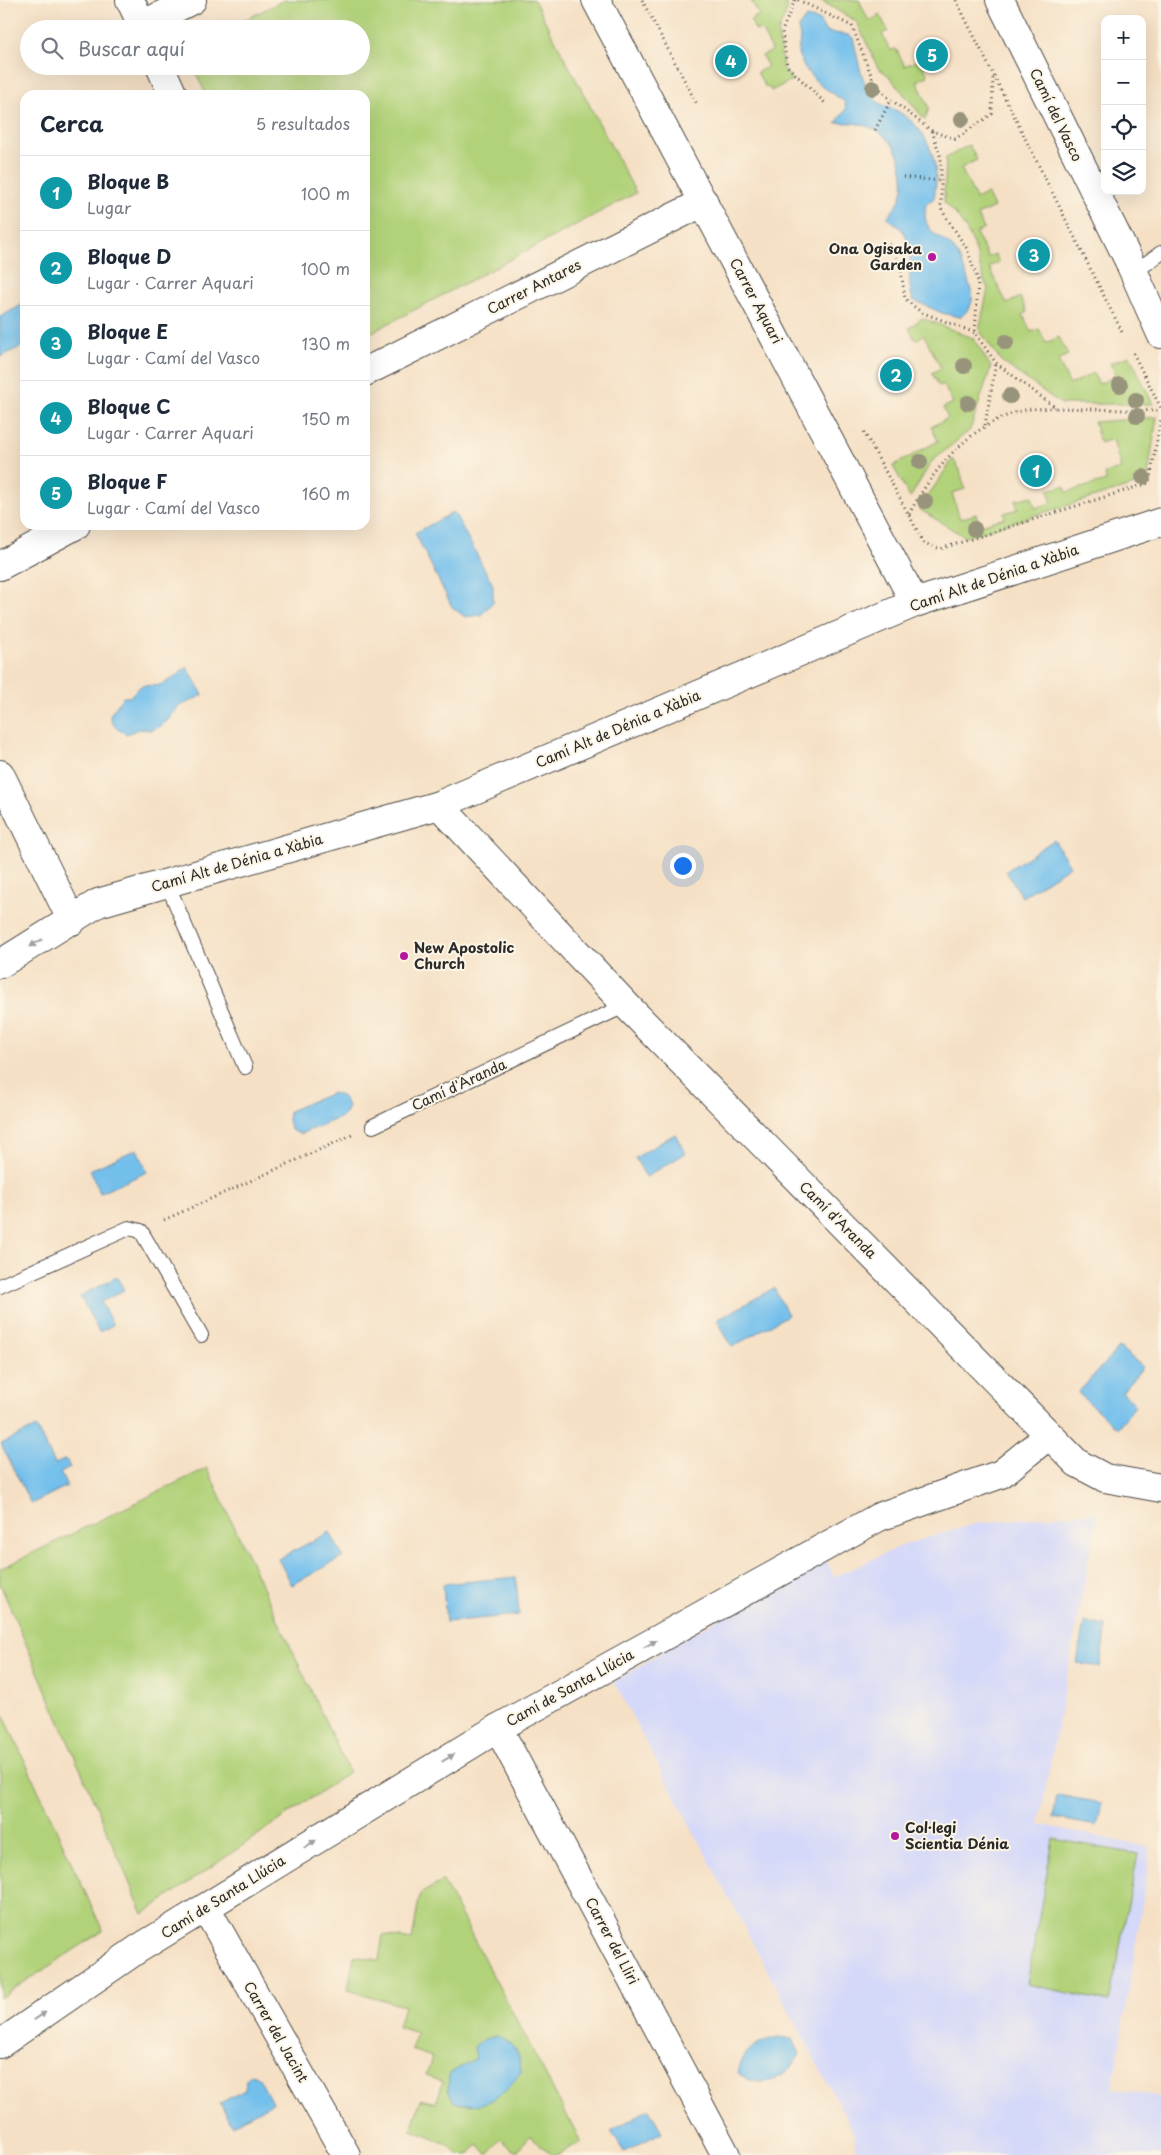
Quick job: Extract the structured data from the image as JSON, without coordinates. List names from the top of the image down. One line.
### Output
{"streets":{"street":["Camí del Vasco","Carrer Antares","Carrer Aquari","Camí Alt de Dénia a Xàbia","Camí d'Aranda","Camí de Santa Llúcia","Carrer del Lliri","Carrer del Jacint"]},"crossings":[["Carrer Antares","Carrer Aquari"],["Carrer Aquari","Camí Alt de Dénia a Xàbia"],["Camí Alt de Dénia a Xàbia","Camí d'Aranda"],["Camí d'Aranda","Camí de Santa Llúcia"],["Camí de Santa Llúcia","Carrer del Lliri"],["Camí de Santa Llúcia","Carrer del Jacint"]],"one_way":["Camí de Santa Llúcia"],"places":["Ona Ogisaka Garden","New Apostolic Church","Col·legi Scientia Dénia"],"page":{"map_buttons":["+","−"],"search":"Buscar aquí","pins":["5","4","3","2","1"],"heading":["Cerca","5 resultados"],"list":[{"mark":"1","name":"Bloque B","note":"Lugar","value":"100 m"},{"mark":"2","name":"Bloque D","note":"Lugar · Carrer Aquari","value":"100 m"},{"mark":"3","name":"Bloque E","note":"Lugar · Camí del Vasco","value":"130 m"},{"mark":"4","name":"Bloque C","note":"Lugar · Carrer Aquari","value":"150 m"},{"mark":"5","name":"Bloque F","note":"Lugar · Camí del Vasco","value":"160 m"}]}}
